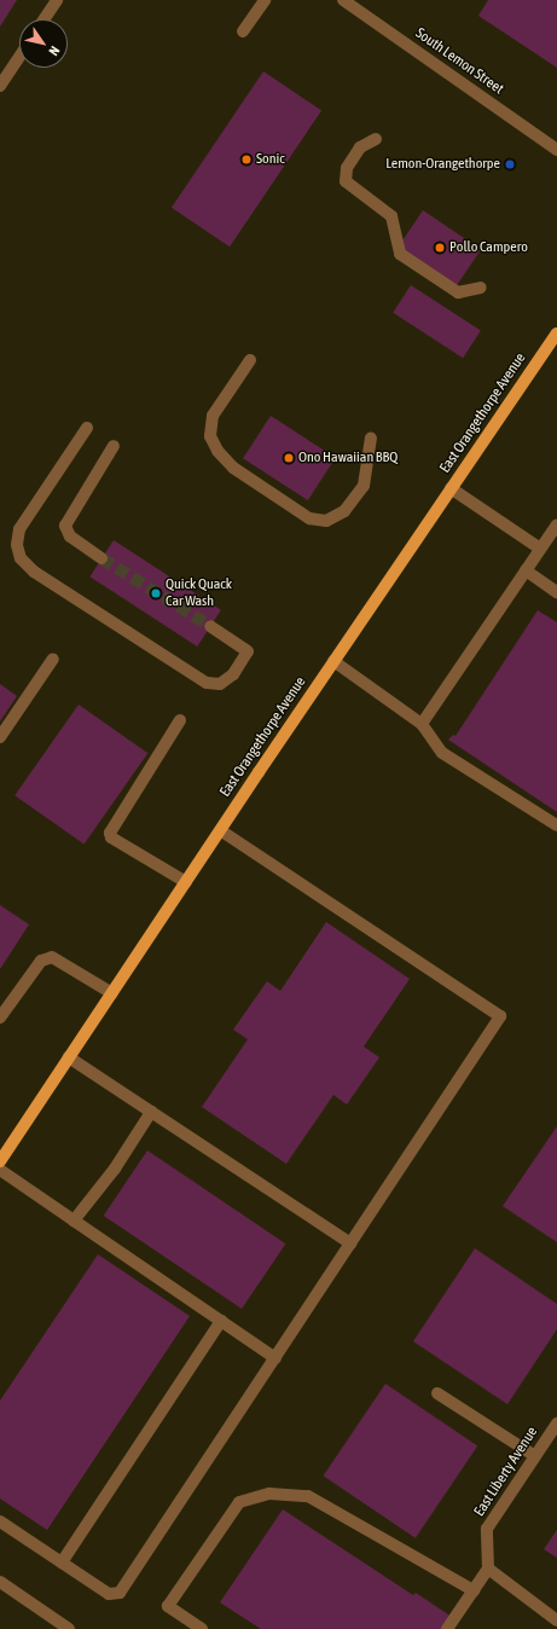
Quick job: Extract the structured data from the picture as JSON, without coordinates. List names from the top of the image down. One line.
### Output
{"streets":{"main road":["East Orangethorpe Avenue"],"street":["South Lemon Street","East Liberty Avenue"]},"places":["Sonic","Lemon-Orangethorpe","Pollo Campero","Ono Hawaiian BBQ","Quick Quack Car Wash"],"north":"bottom right"}
